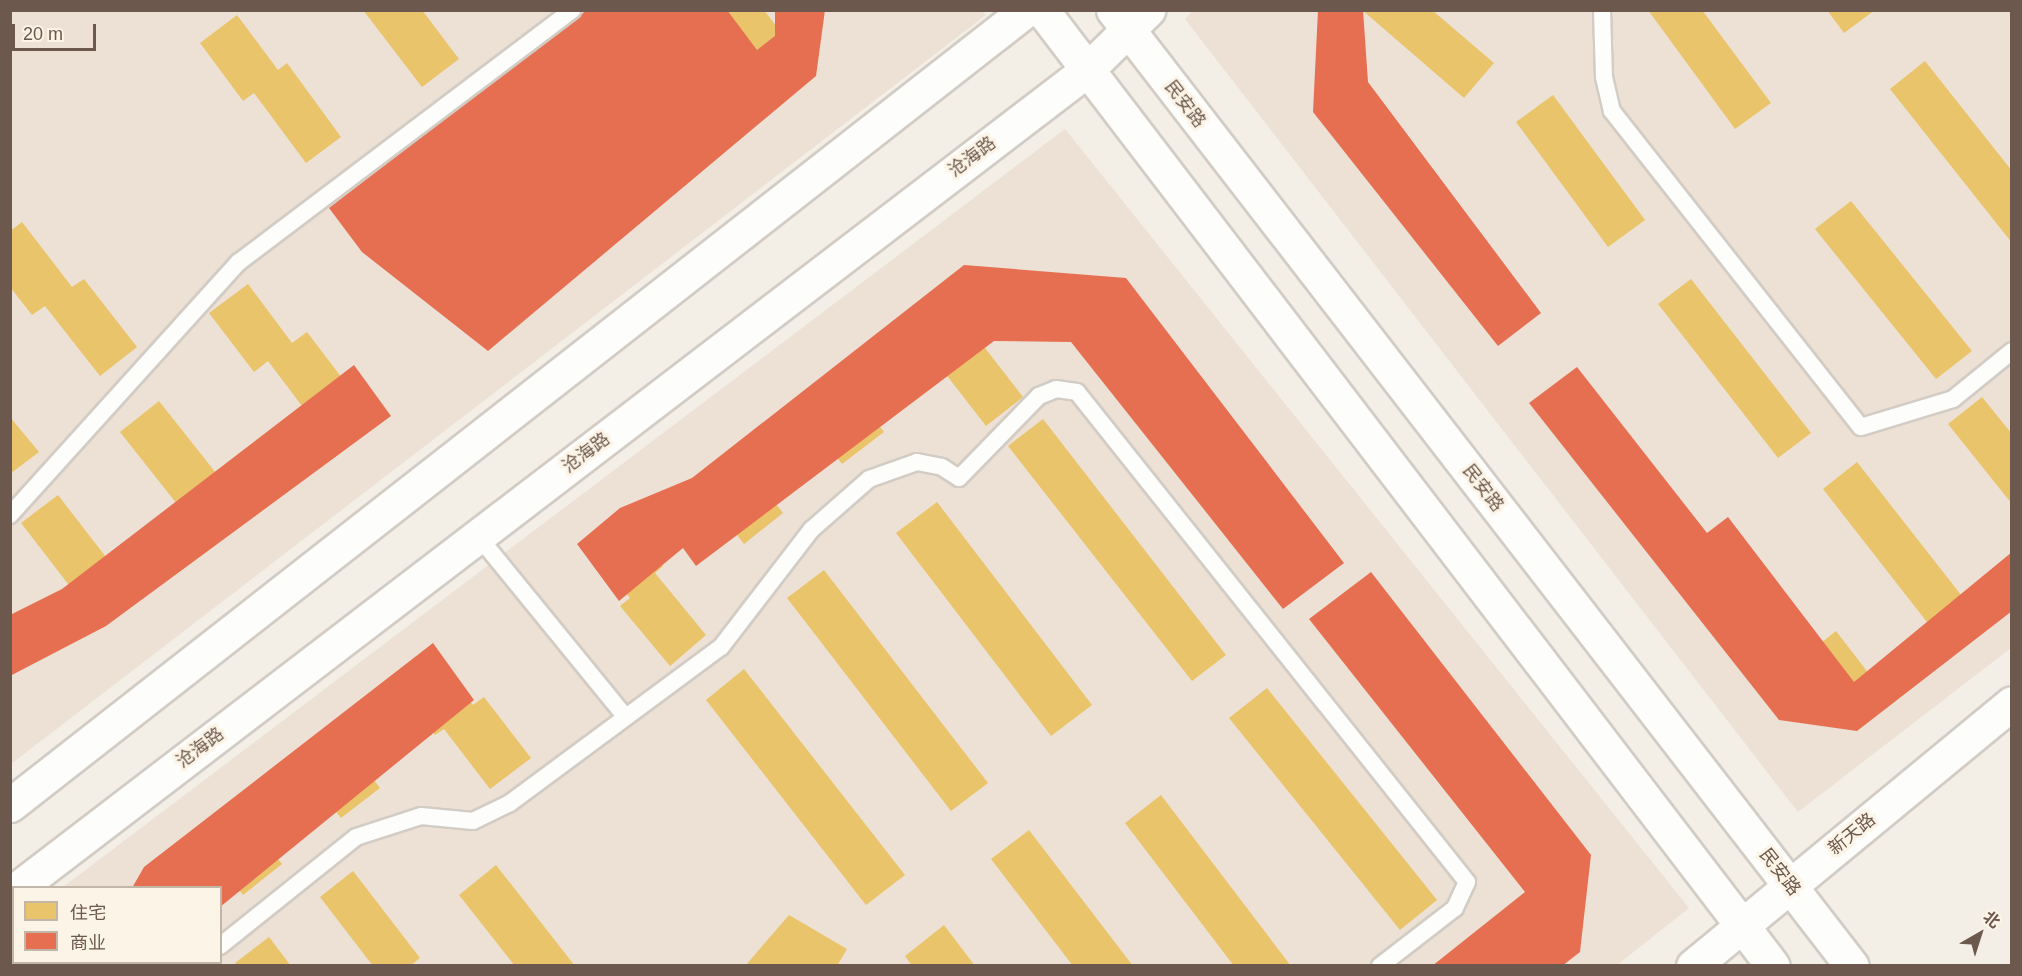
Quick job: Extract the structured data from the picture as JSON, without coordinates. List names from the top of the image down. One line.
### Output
{"streets":{"main road":["民安路","沧海路","新天路"]},"crossings":[["民安路","沧海路"],["民安路","新天路"]],"legend":["住宅","商业"],"scale_bar":"20 m","north":"top right"}
